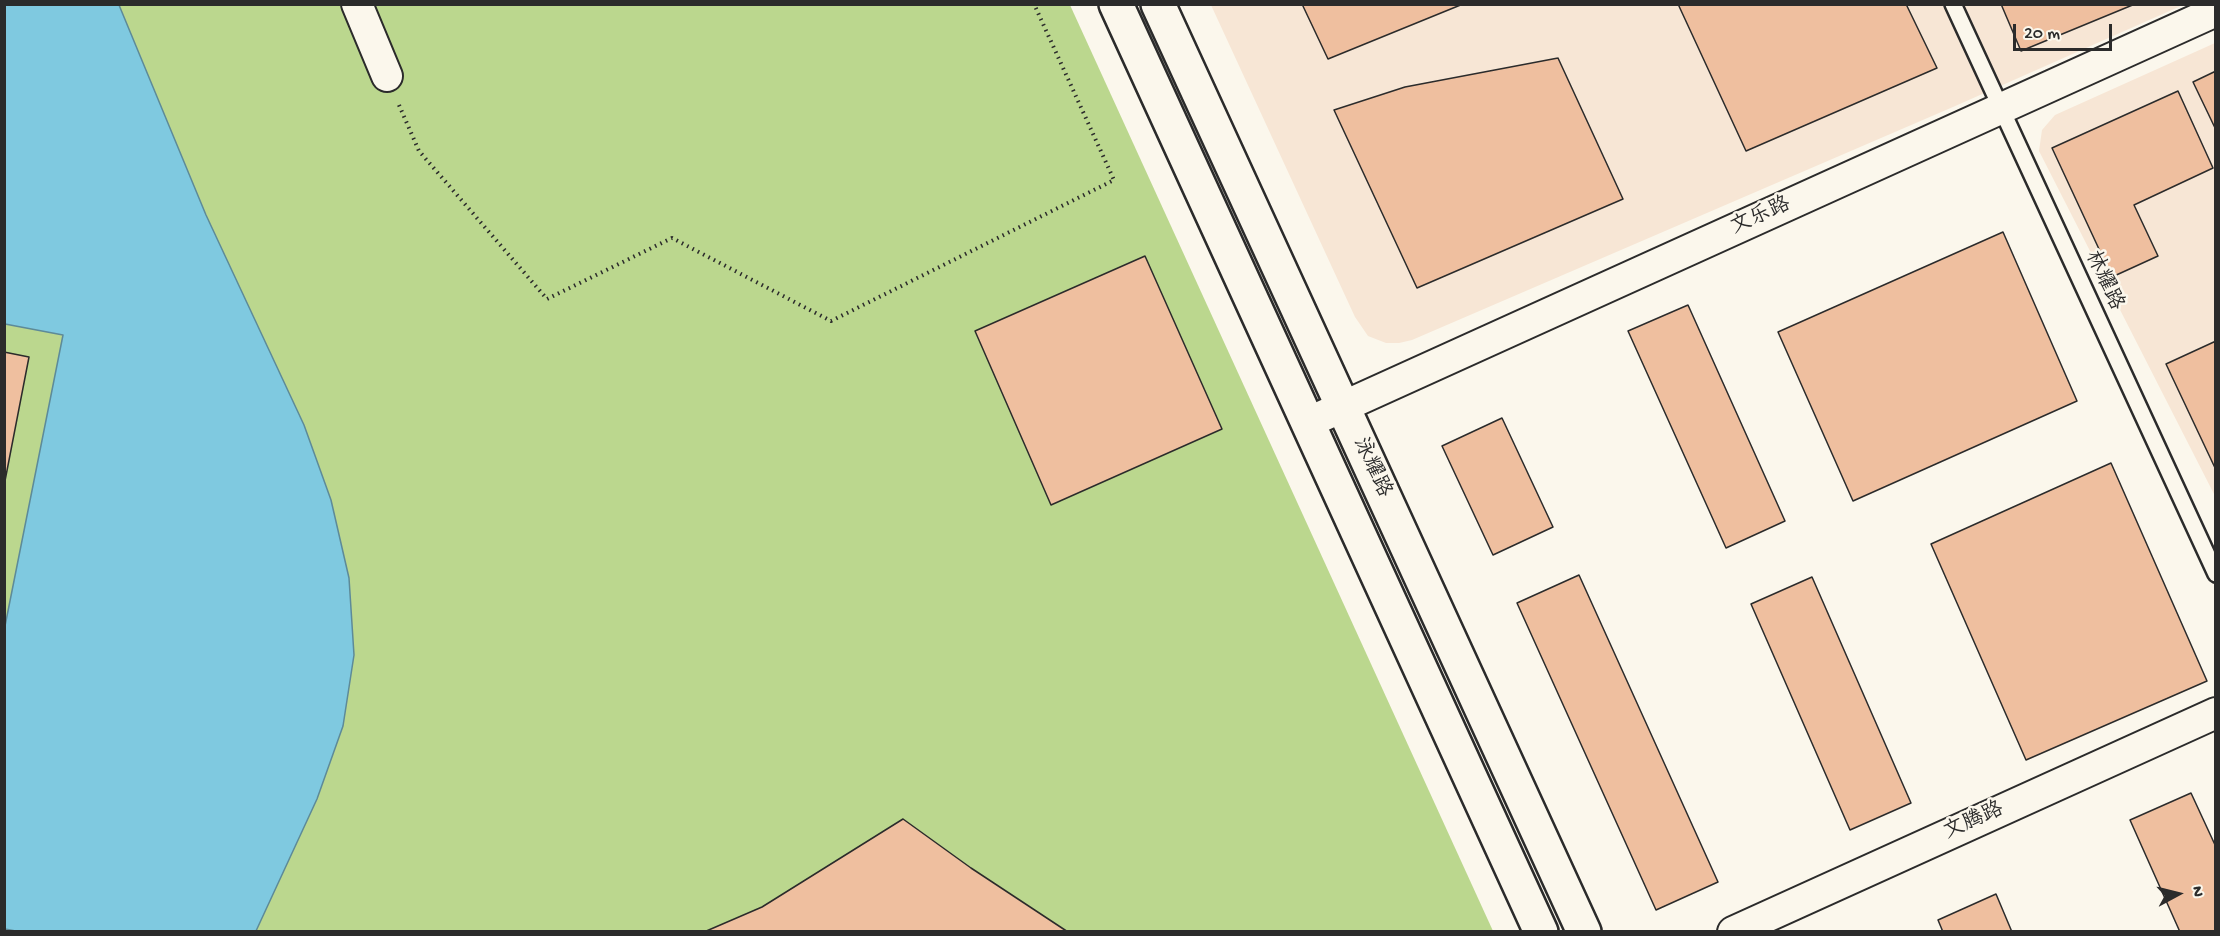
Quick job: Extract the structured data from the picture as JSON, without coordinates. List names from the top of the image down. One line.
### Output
{"streets":{"street":["文乐路","泳耀路","文腾路"],"lane":["林耀路"]},"crossings":[["文乐路","林耀路"],["文乐路","泳耀路"]],"scale_bar":"20 m","north":"right"}
